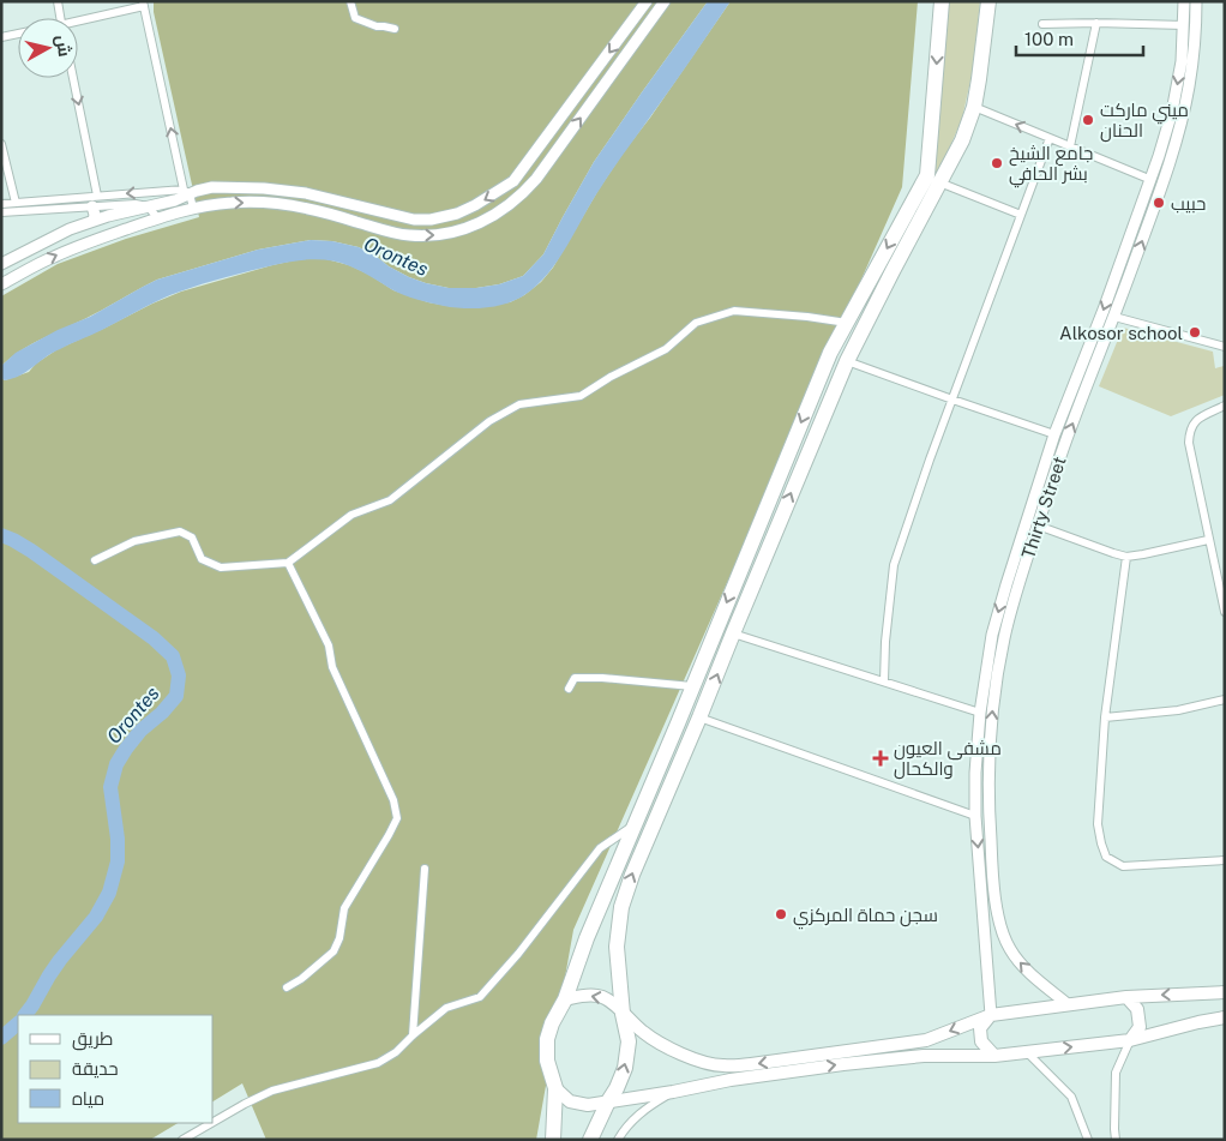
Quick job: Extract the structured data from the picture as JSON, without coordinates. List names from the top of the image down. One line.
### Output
{"streets":{"main road":["Thirty Street"]},"water":["Orontes"],"places":{"other":["ميني ماركت الحنان","جامع الشيخ بشر الحافي","حبيب","Alkosor school","سجن حماة المركزي"],"health":["مشفى العيون والكحال"]},"legend":["طريق","حديقة","مياه"],"scale_bar":"100 m","north":"right"}
